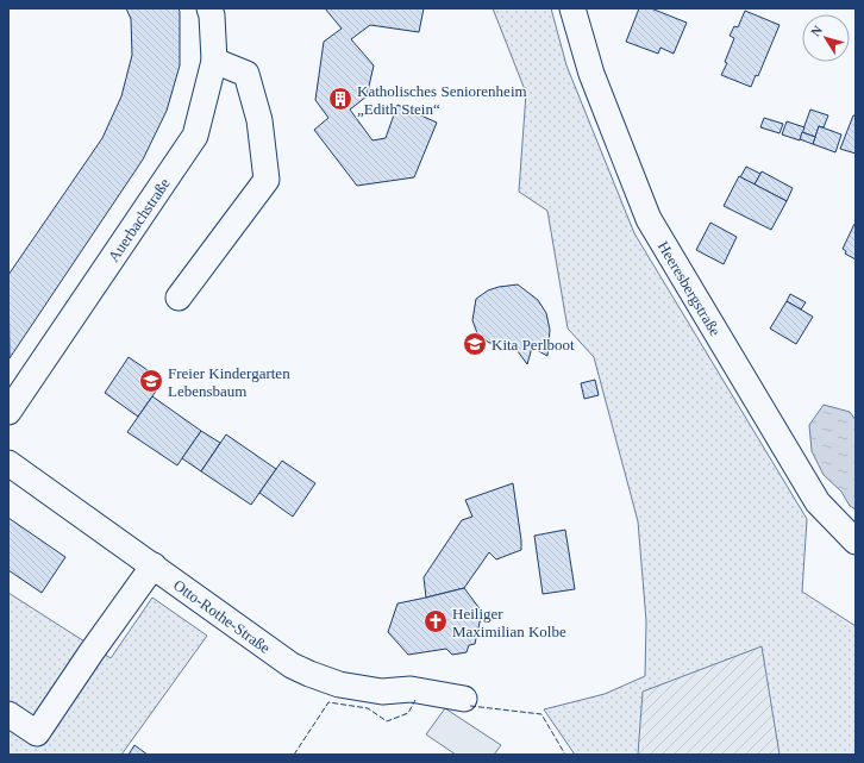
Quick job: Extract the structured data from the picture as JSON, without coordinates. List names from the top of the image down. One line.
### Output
{"streets":{"street":["Auerbachstraße","Heeresbergstraße","Otto-Rothe-Straße"]},"places":{"building":["Katholisches Seniorenheim „Edith Stein“"],"school or university":["Kita Perlboot","Freier Kindergarten Lebensbaum"],"church":["Heiliger Maximilian Kolbe"]},"north":"top left"}
